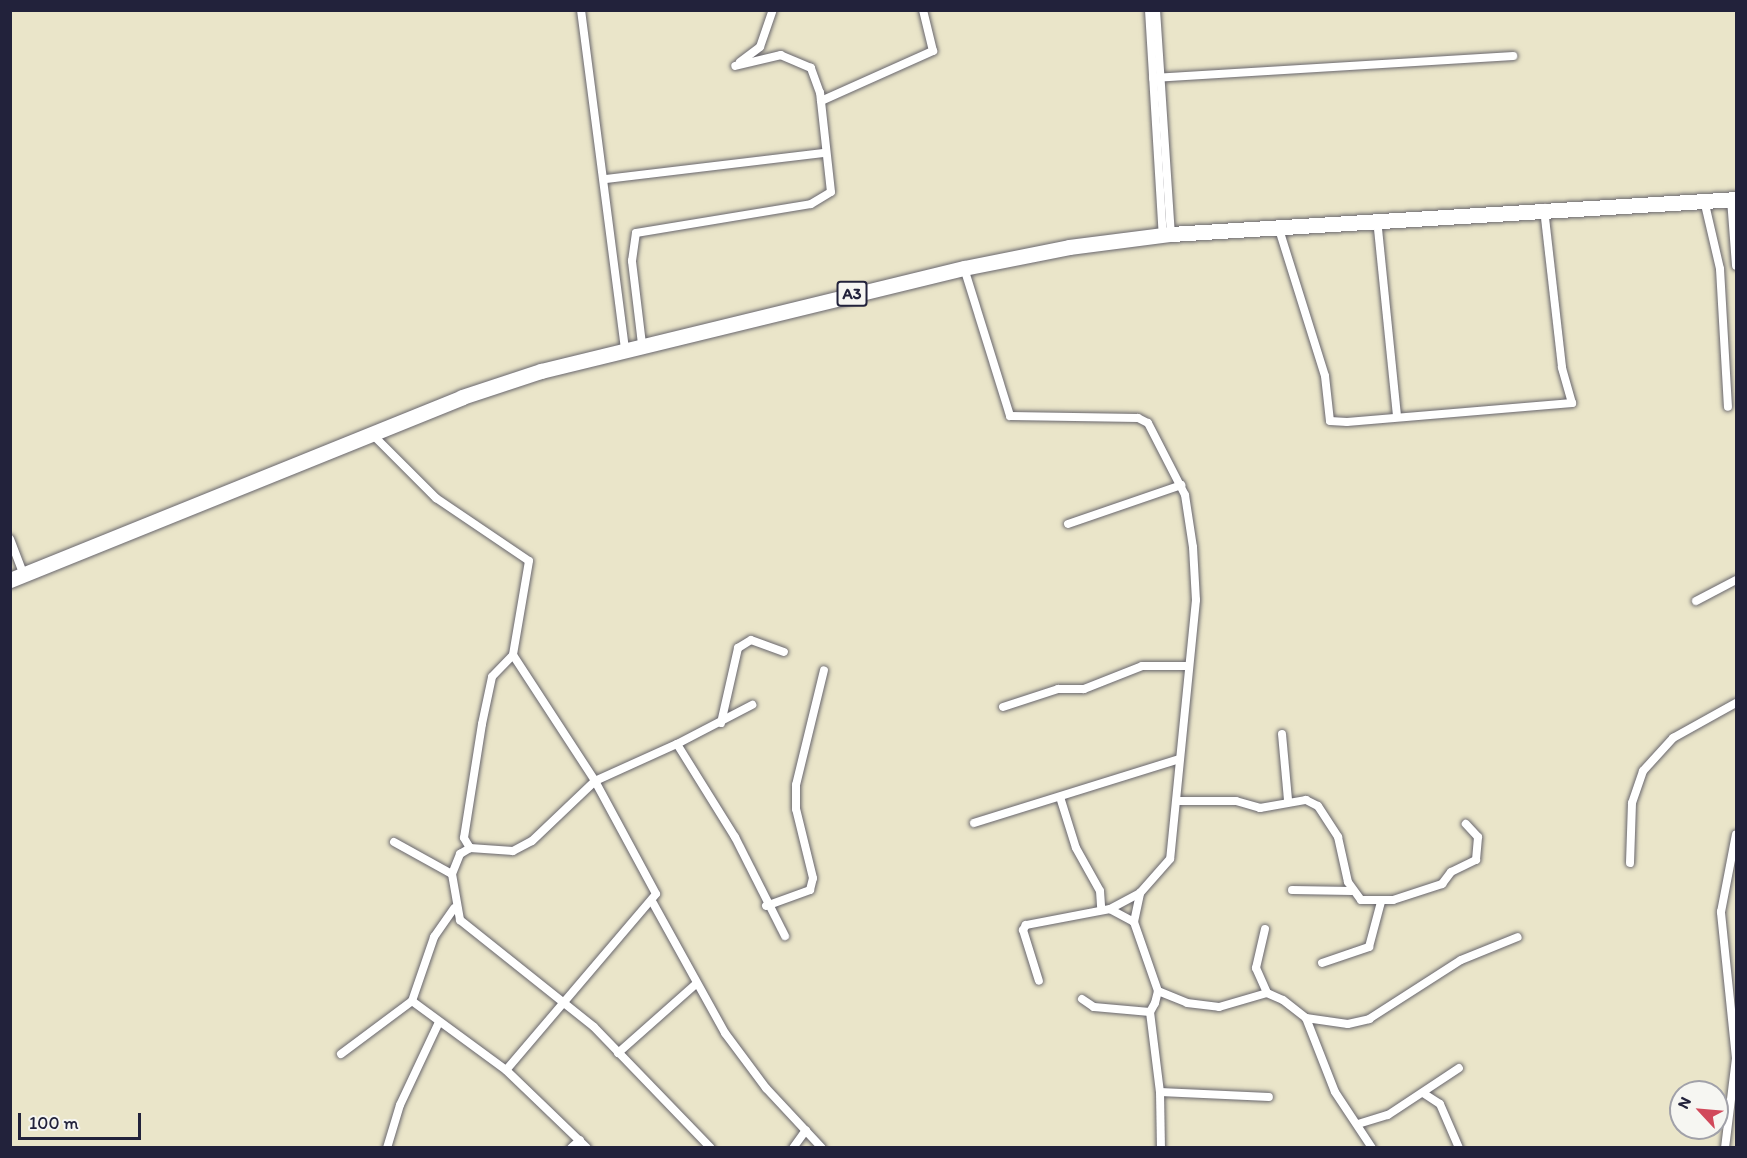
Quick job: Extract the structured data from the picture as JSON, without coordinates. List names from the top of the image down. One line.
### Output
{"streets":{"highway":["A3"]},"scale_bar":"100 m","north":"top left"}
